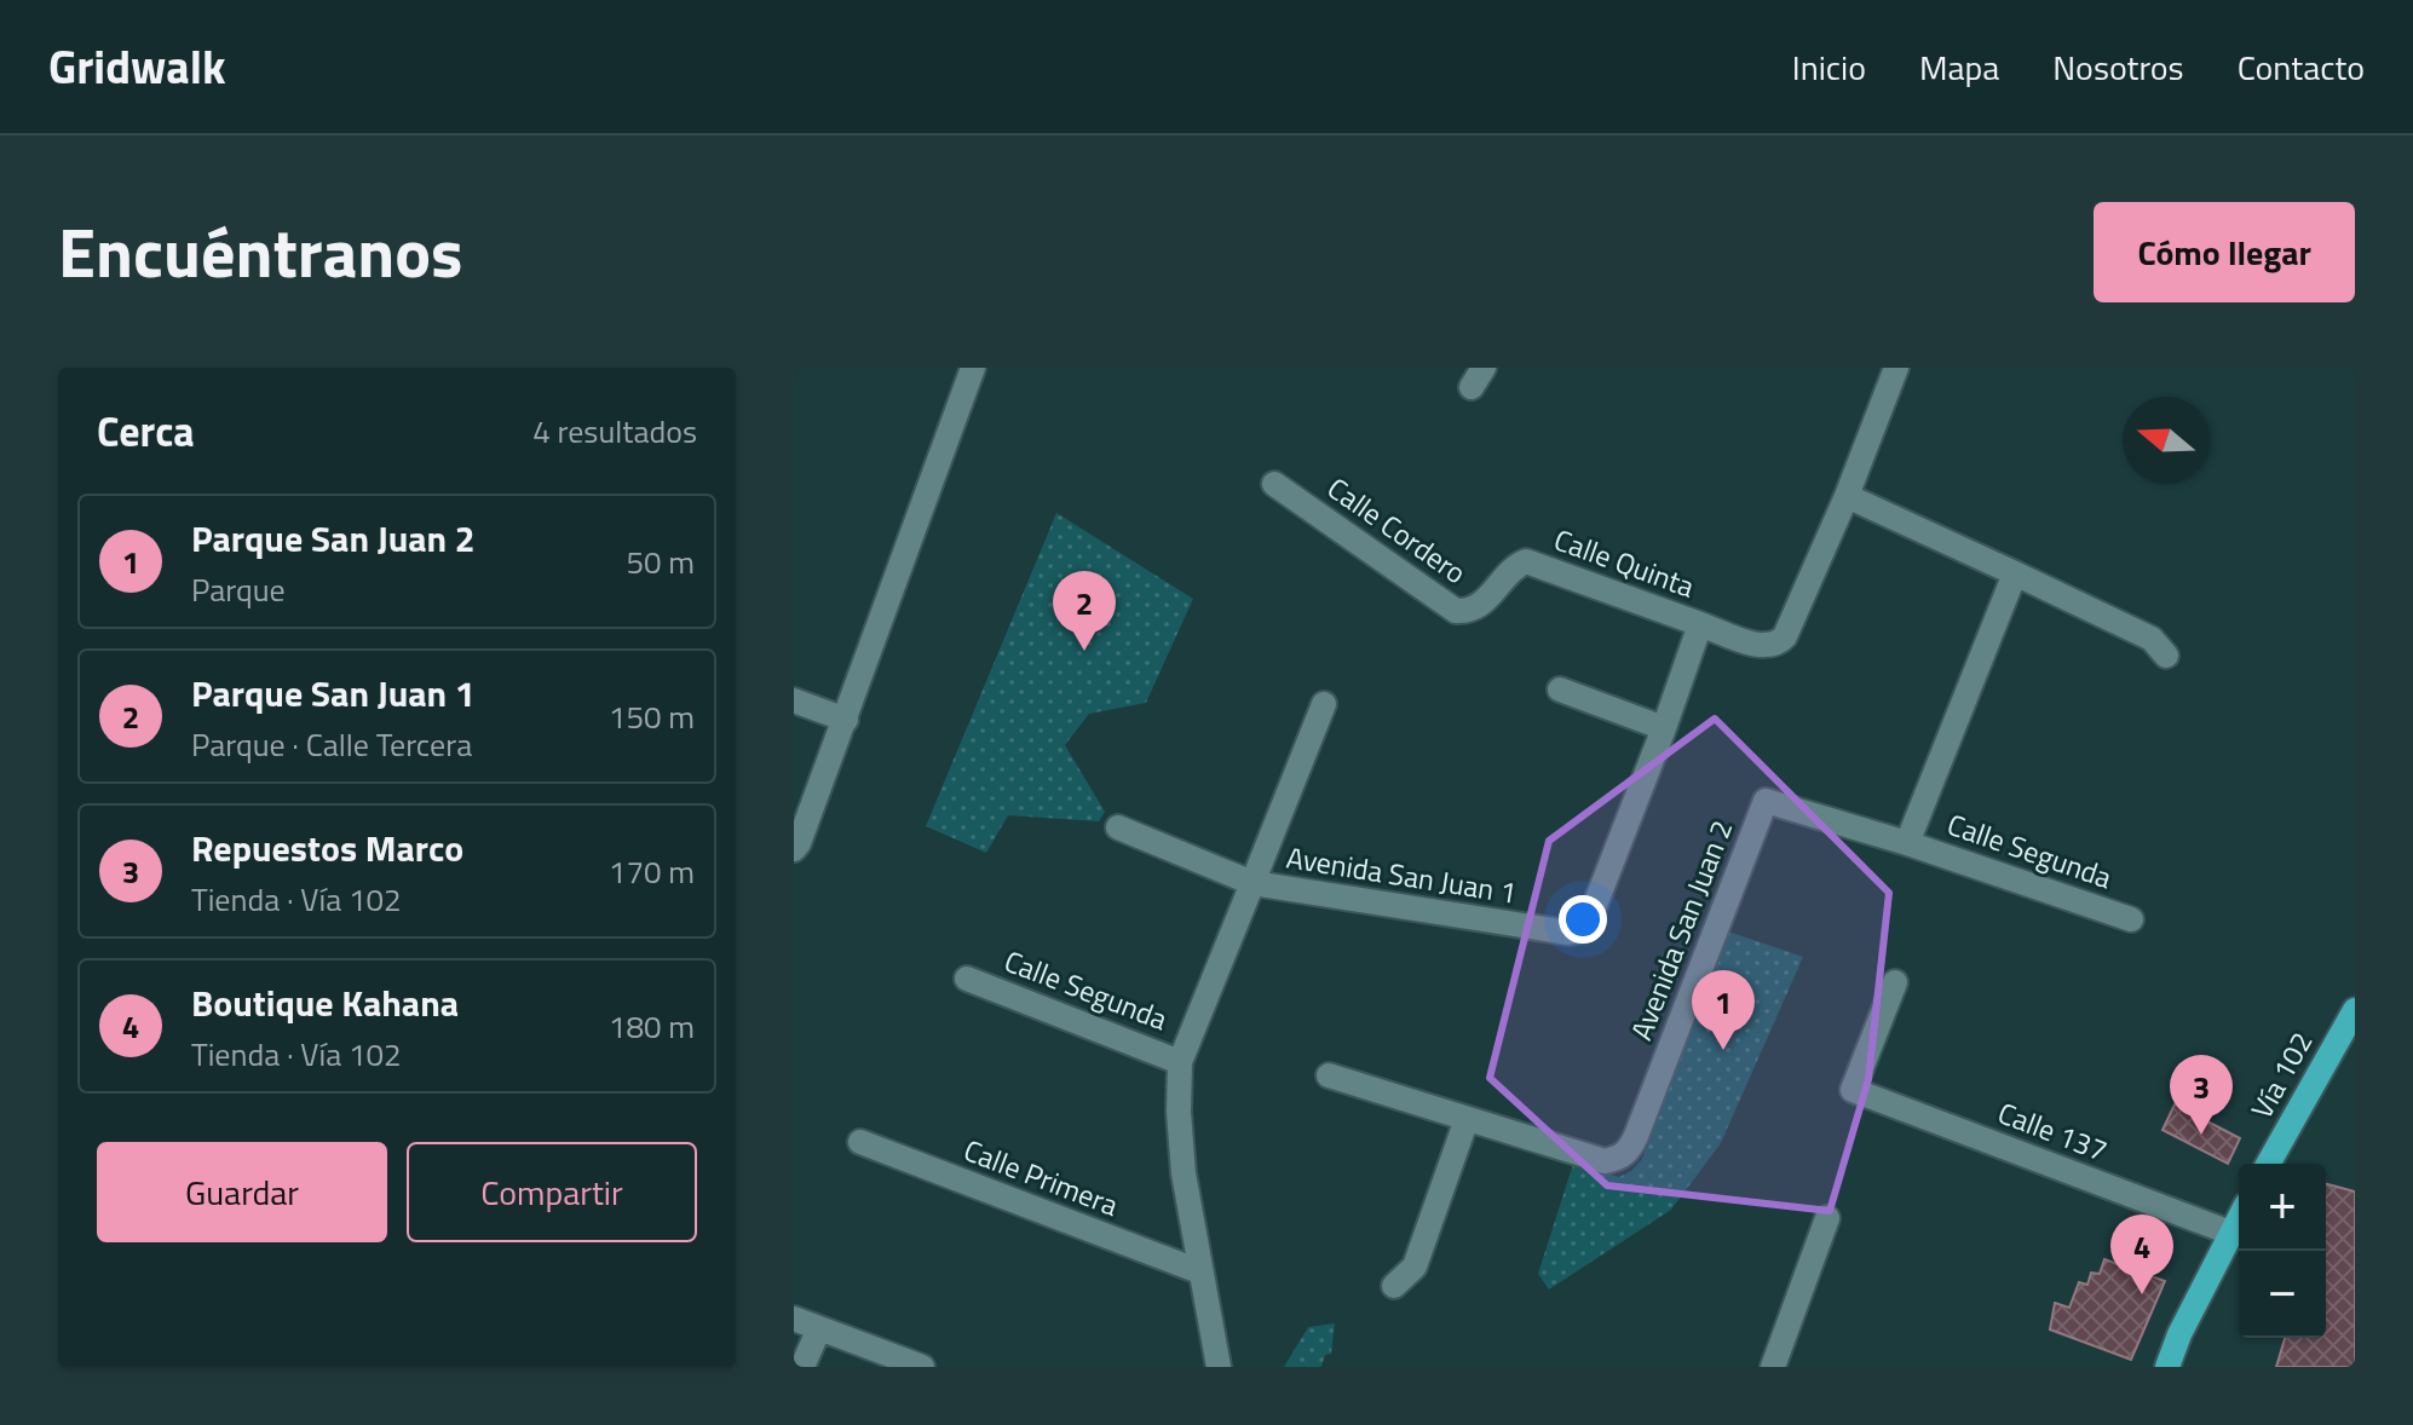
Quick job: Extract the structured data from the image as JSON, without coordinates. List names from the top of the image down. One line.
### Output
{"streets":{"main road":["Vía 102"],"street":["Calle Cordero","Calle Quinta","Calle Segunda","Avenida San Juan 1","Avenida San Juan 2","Calle 137","Calle Primera"]},"crossings":[["Calle Cordero","Calle Quinta"],["Calle Quinta","Avenida San Juan 1"],["Calle Segunda","Avenida San Juan 1"],["Calle Segunda","Avenida San Juan 2"],["Avenida San Juan 1","Calle Primera"]],"north":"left","page":{"header":"Gridwalk","nav":["Inicio","Mapa","Nosotros","Contacto"],"title":"Encuéntranos","buttons":["Cómo llegar",["Guardar","Compartir"]],"heading":["Cerca","4 resultados"],"list":[{"mark":"1","name":"Parque San Juan 2","note":"Parque","value":"50 m"},{"mark":"2","name":"Parque San Juan 1","note":"Parque · Calle Tercera","value":"150 m"},{"mark":"3","name":"Repuestos Marco","note":"Tienda · Vía 102","value":"170 m"},{"mark":"4","name":"Boutique Kahana","note":"Tienda · Vía 102","value":"180 m"}],"pins":["2","1","3","4"],"map_buttons":["+","−"]}}
